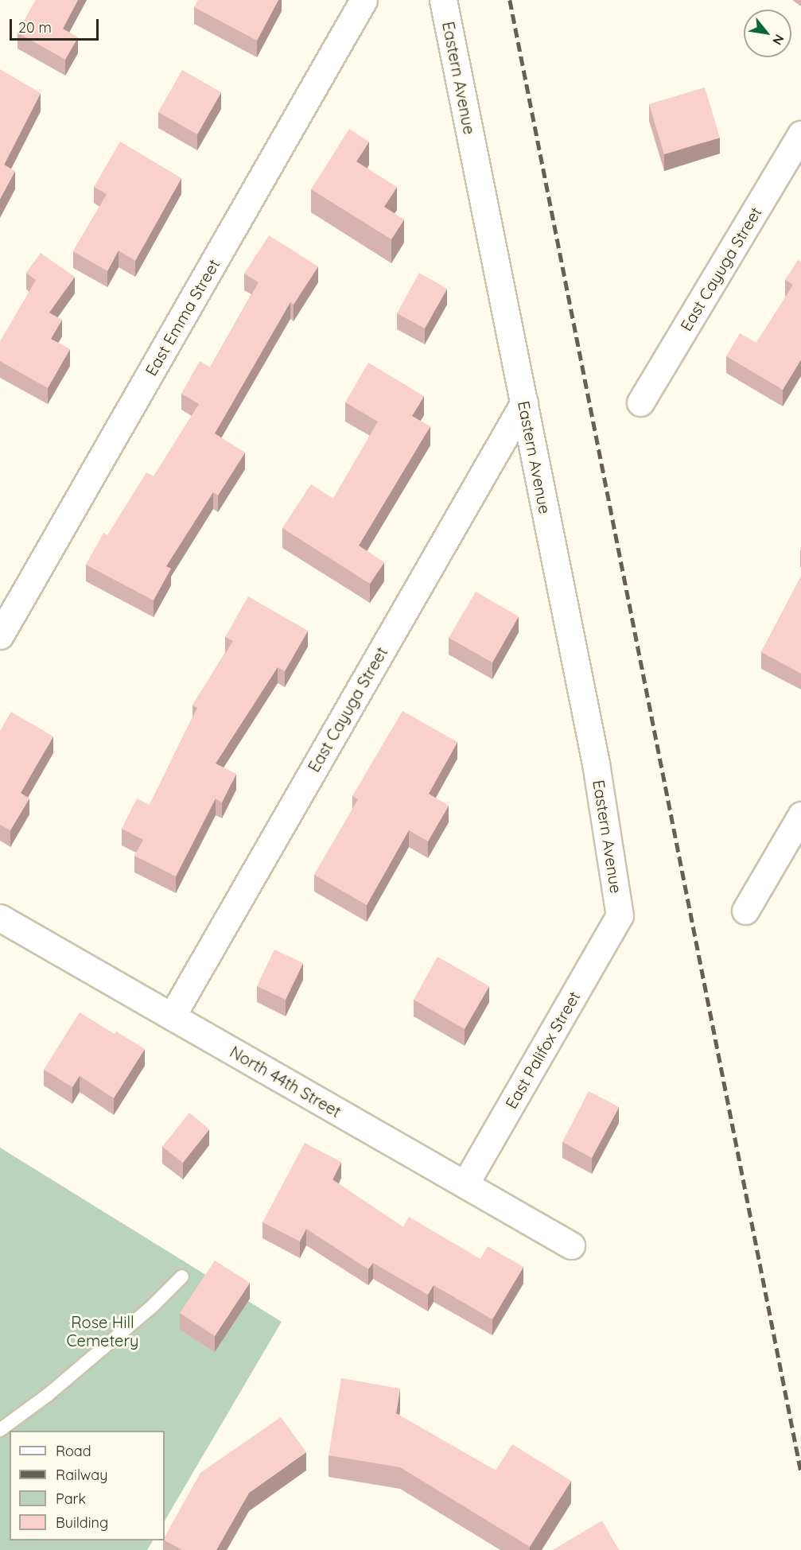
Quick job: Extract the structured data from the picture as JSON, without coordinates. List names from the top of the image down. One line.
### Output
{"streets":{"street":["Eastern Avenue","East Cayuga Street","East Emma Street","East Palifox Street","North 44th Street"]},"crossings":[["Eastern Avenue","East Cayuga Street"],["Eastern Avenue","East Palifox Street"],["East Cayuga Street","North 44th Street"],["East Palifox Street","North 44th Street"]],"parks":["Rose Hill Cemetery"],"legend":["Road","Railway","Park","Building"],"scale_bar":"20 m","north":"bottom right"}
